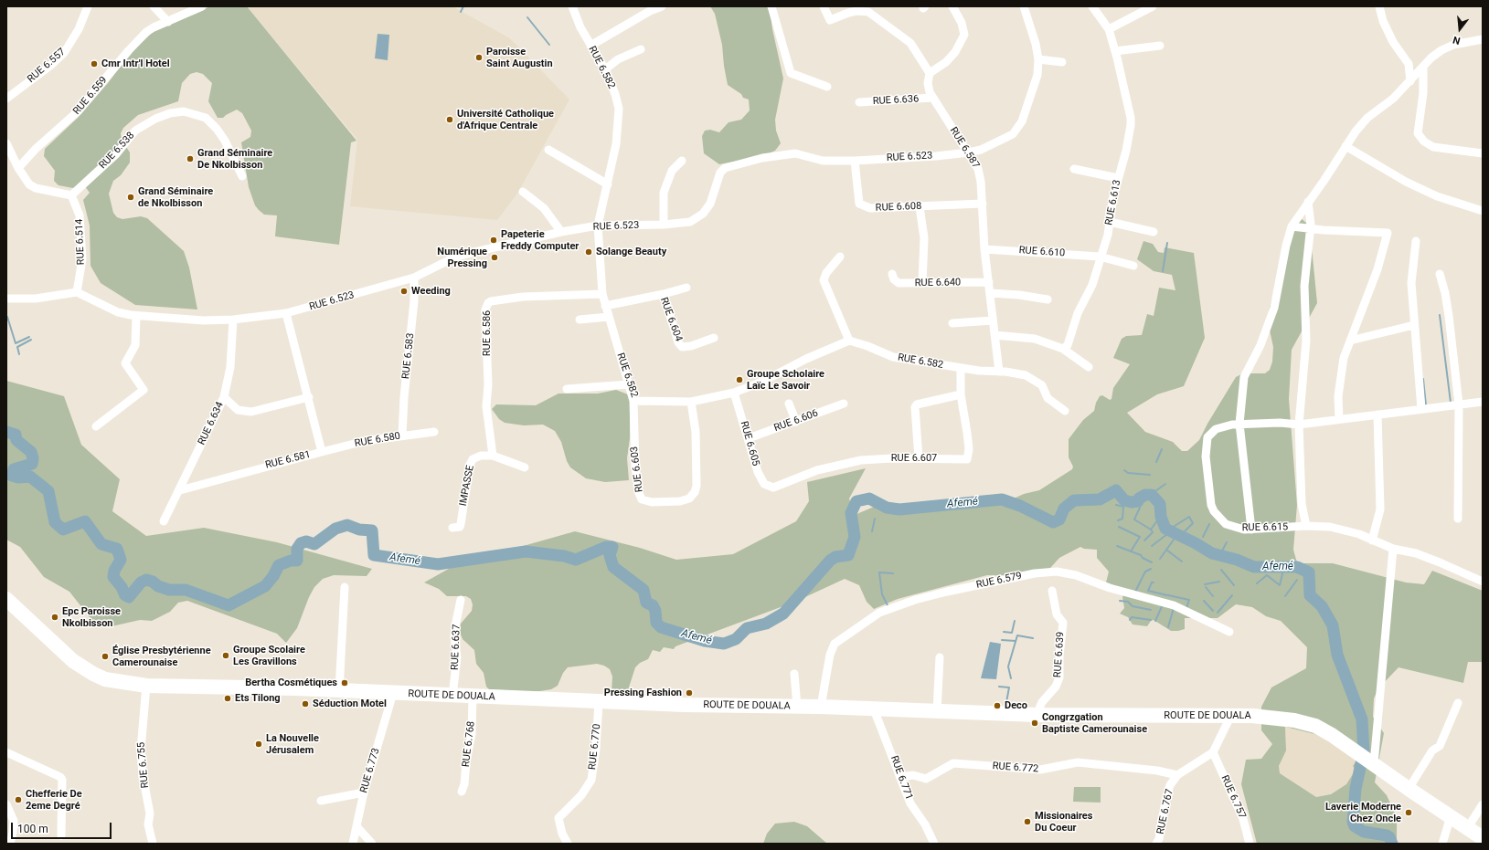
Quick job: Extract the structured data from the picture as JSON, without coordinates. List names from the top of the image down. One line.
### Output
{"streets":{"highway":["ROUTE DE DOUALA"],"street":["RUE 6.557","RUE 6.582","RUE 6.559","RUE 6.636","RUE 6.587","RUE 6.538","RUE 6.523","RUE 6.613","RUE 6.608","RUE 6.514","RUE 6.610","RUE 6.640","RUE 6.604","RUE 6.586","RUE 6.583","RUE 6.606","RUE 6.634","RUE 6.580","RUE 6.605","RUE 6.607","RUE 6.581","RUE 6.603","IMPASSE","RUE 6.615","RUE 6.579","RUE 6.637","RUE 6.639","RUE 6.768","RUE 6.770","RUE 6.755","RUE 6.772","RUE 6.773","RUE 6.771","RUE 6.757","RUE 6.767"]},"crossings":[["RUE 6.582","RUE 6.587"],["RUE 6.582","RUE 6.523"],["RUE 6.582","RUE 6.604"],["RUE 6.582","RUE 6.586"],["RUE 6.582","RUE 6.605"],["RUE 6.582","RUE 6.607"],["RUE 6.582","RUE 6.603"],["RUE 6.636","RUE 6.587"],["RUE 6.587","RUE 6.523"],["RUE 6.587","RUE 6.608"],["RUE 6.587","RUE 6.610"],["RUE 6.587","RUE 6.640"],["RUE 6.538","RUE 6.514"],["RUE 6.523","RUE 6.608"],["RUE 6.523","RUE 6.514"],["RUE 6.523","RUE 6.583"],["RUE 6.523","RUE 6.634"],["RUE 6.523","RUE 6.581"],["RUE 6.613","RUE 6.610"],["RUE 6.586","IMPASSE"],["RUE 6.583","RUE 6.580"],["RUE 6.606","RUE 6.605"],["RUE 6.634","RUE 6.581"],["RUE 6.580","RUE 6.581"],["RUE 6.605","RUE 6.607"],["RUE 6.579","ROUTE DE DOUALA"],["RUE 6.637","ROUTE DE DOUALA"],["RUE 6.639","ROUTE DE DOUALA"],["ROUTE DE DOUALA","RUE 6.768"],["ROUTE DE DOUALA","RUE 6.770"],["ROUTE DE DOUALA","RUE 6.755"],["ROUTE DE DOUALA","RUE 6.773"],["ROUTE DE DOUALA","RUE 6.771"],["RUE 6.772","RUE 6.771"],["RUE 6.772","RUE 6.767"],["RUE 6.757","RUE 6.767"]],"water":["Afemé"],"places":["Paroisse Saint Augustin","Cmr Intr'l Hotel","Université Catholique d'Afrique Centrale","Grand Séminaire De Nkolbisson","Grand Séminaire de Nkolbisson","Papeterie Freddy Computer","Solange Beauty","Numérique Pressing","Weeding","Groupe Scholaire Laïc Le Savoir","Epc Paroisse Nkolbisson","Groupe Scolaire Les Gravillons","Église Presbytérienne Camerounaise","Bertha Cosmétiques","Pressing Fashion","Ets Tilong","Séduction Motel","Deco","Congrzgation Baptiste Camerounaise","La Nouvelle Jérusalem","Chefferie De 2eme Degré","Laverie Moderne Chez Oncle","Missionaires Du Coeur"],"scale_bar":"100 m","north":"bottom"}
